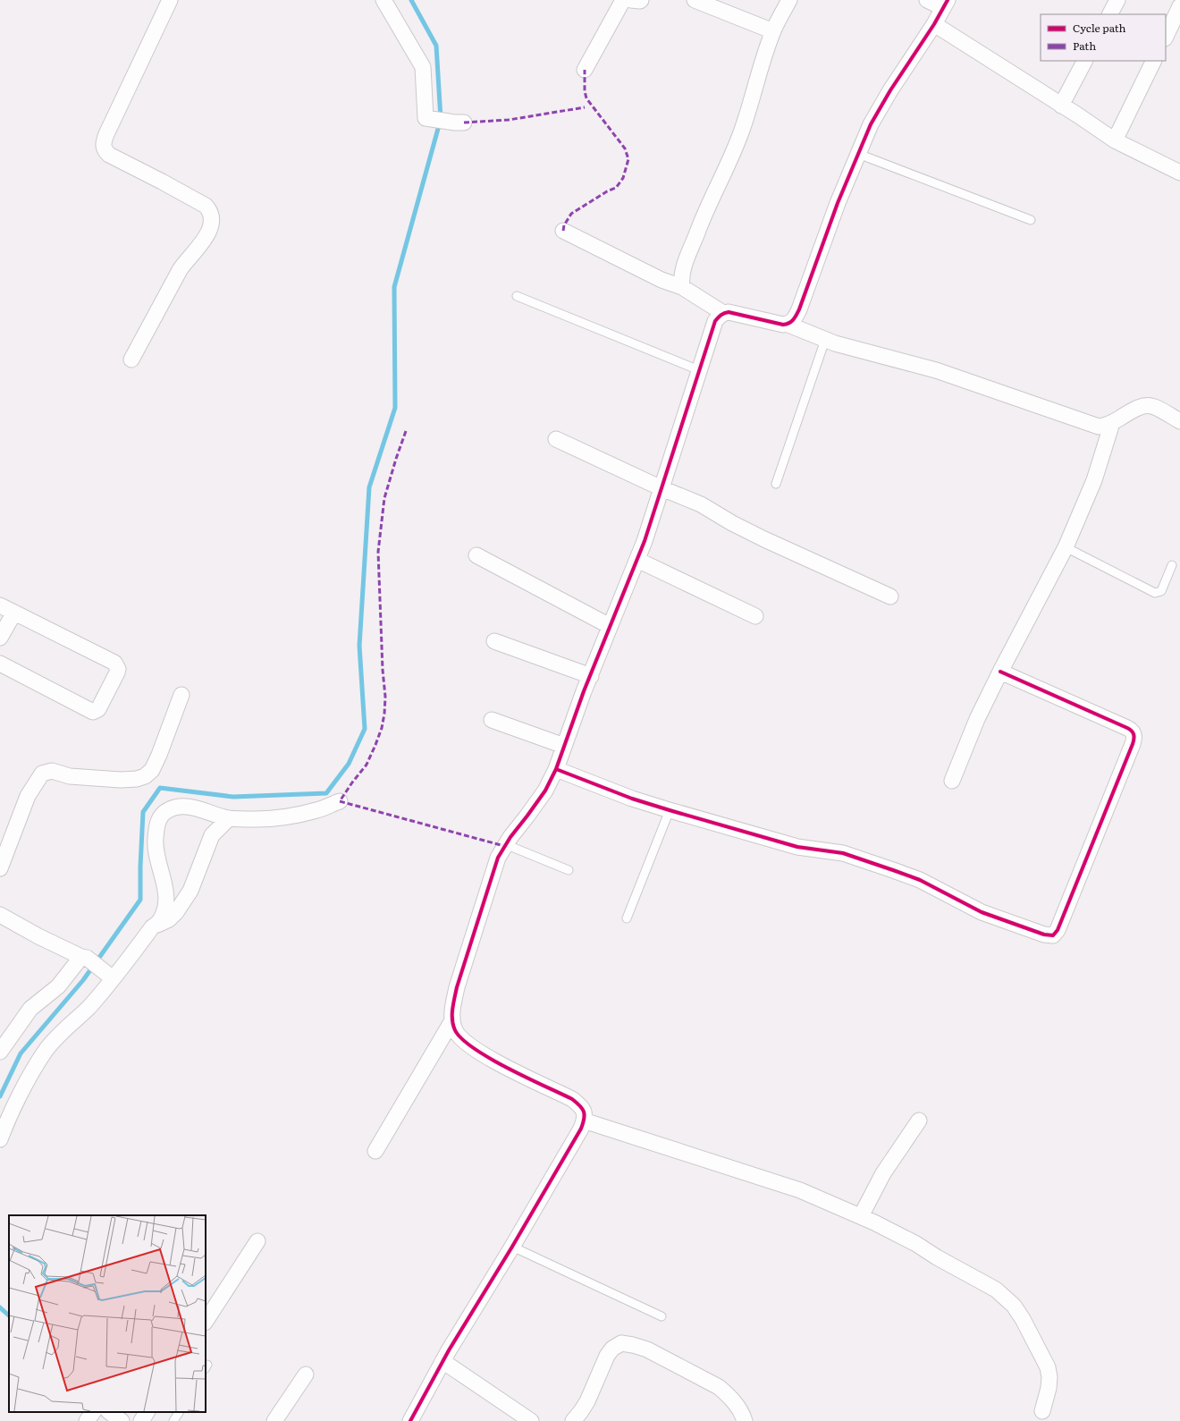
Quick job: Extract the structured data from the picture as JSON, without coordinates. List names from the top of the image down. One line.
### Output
{"legend":["Cycle path","Path"]}
